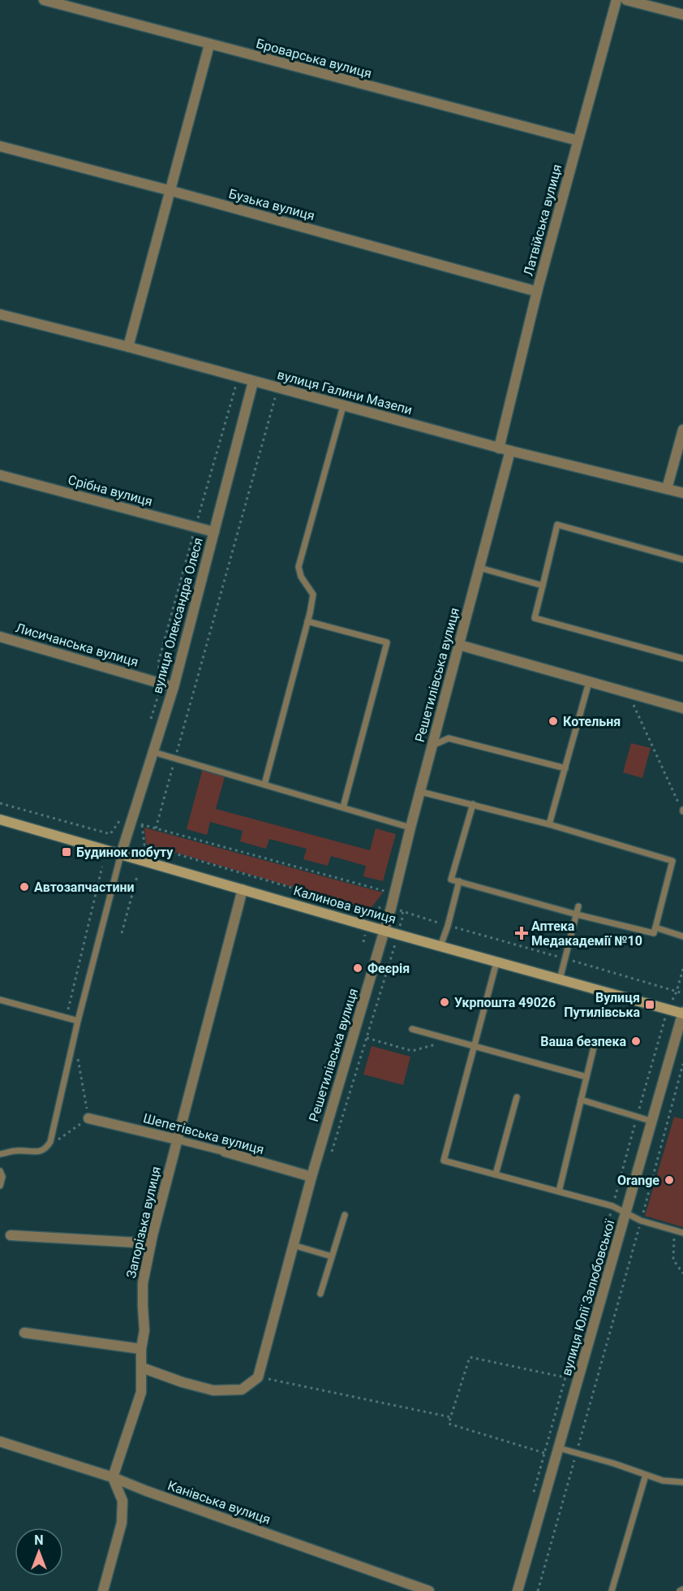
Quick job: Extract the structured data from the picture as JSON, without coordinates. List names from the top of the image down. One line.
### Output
{"streets":{"main road":["Калинова вулиця"],"street":["Броварська вулиця","Бузька вулиця","Латвійська вулиця","вулиця Галини Мазепи","Срібна вулиця","вулиця Олександра Олеся","Лисичанська вулиця","Решетилівська вулиця","Шепетівська вулиця","Запорізька вулиця","вулиця Юлії Залюбовської","Канівська вулиця"]},"crossings":[["Броварська вулиця","Латвійська вулиця"],["Бузька вулиця","Латвійська вулиця"],["Латвійська вулиця","вулиця Галини Мазепи"],["вулиця Галини Мазепи","вулиця Олександра Олеся"],["вулиця Галини Мазепи","Решетилівська вулиця"],["Срібна вулиця","вулиця Олександра Олеся"],["вулиця Олександра Олеся","Лисичанська вулиця"],["вулиця Олександра Олеся","Калинова вулиця"],["Решетилівська вулиця","Калинова вулиця"],["Решетилівська вулиця","Шепетівська вулиця"],["Калинова вулиця","Запорізька вулиця"],["Калинова вулиця","вулиця Юлії Залюбовської"],["Шепетівська вулиця","Запорізька вулиця"],["Запорізька вулиця","Канівська вулиця"]],"places":{"other":["Котельня","Автозапчастини","Феєрія","Укрпошта 49026","Ваша безпека","Orange"],"transit":["Будинок побуту","Вулиця Путилівська"],"health":["Аптека Медакадемії №10"]},"north":"top"}
